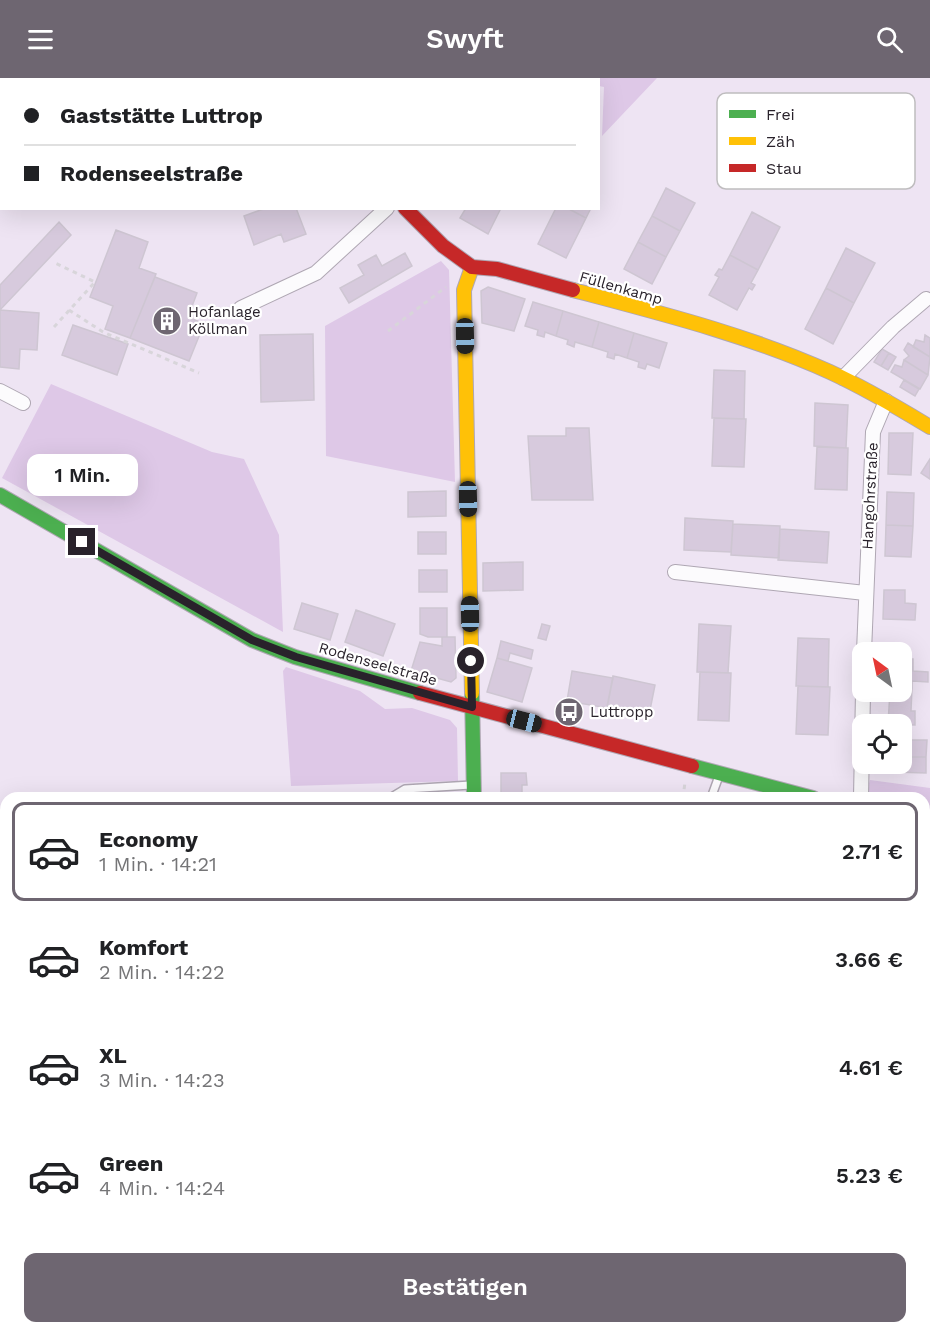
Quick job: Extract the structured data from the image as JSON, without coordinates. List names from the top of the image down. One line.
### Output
{"streets":{"street":["Füllenkamp","Hangohrstraße","Rodenseelstraße"]},"crossings":[["Füllenkamp","Hangohrstraße"]],"places":{"building":["Hofanlage Köllman"],"bus stop":["Luttropp"]},"legend":["Frei","Zäh","Stau"],"north":"top left","page":{"header":"Swyft","banner":["Gaststätte Luttrop","Rodenseelstraße"],"bubble":"1 Min.","list":[{"name":"Economy","note":"1 Min. · 14:21","value":"2.71 €"},{"name":"Komfort","note":"2 Min. · 14:22","value":"3.66 €"},{"name":"XL","note":"3 Min. · 14:23","value":"4.61 €"},{"name":"Green","note":"4 Min. · 14:24","value":"5.23 €"}],"buttons":"Bestätigen"}}
